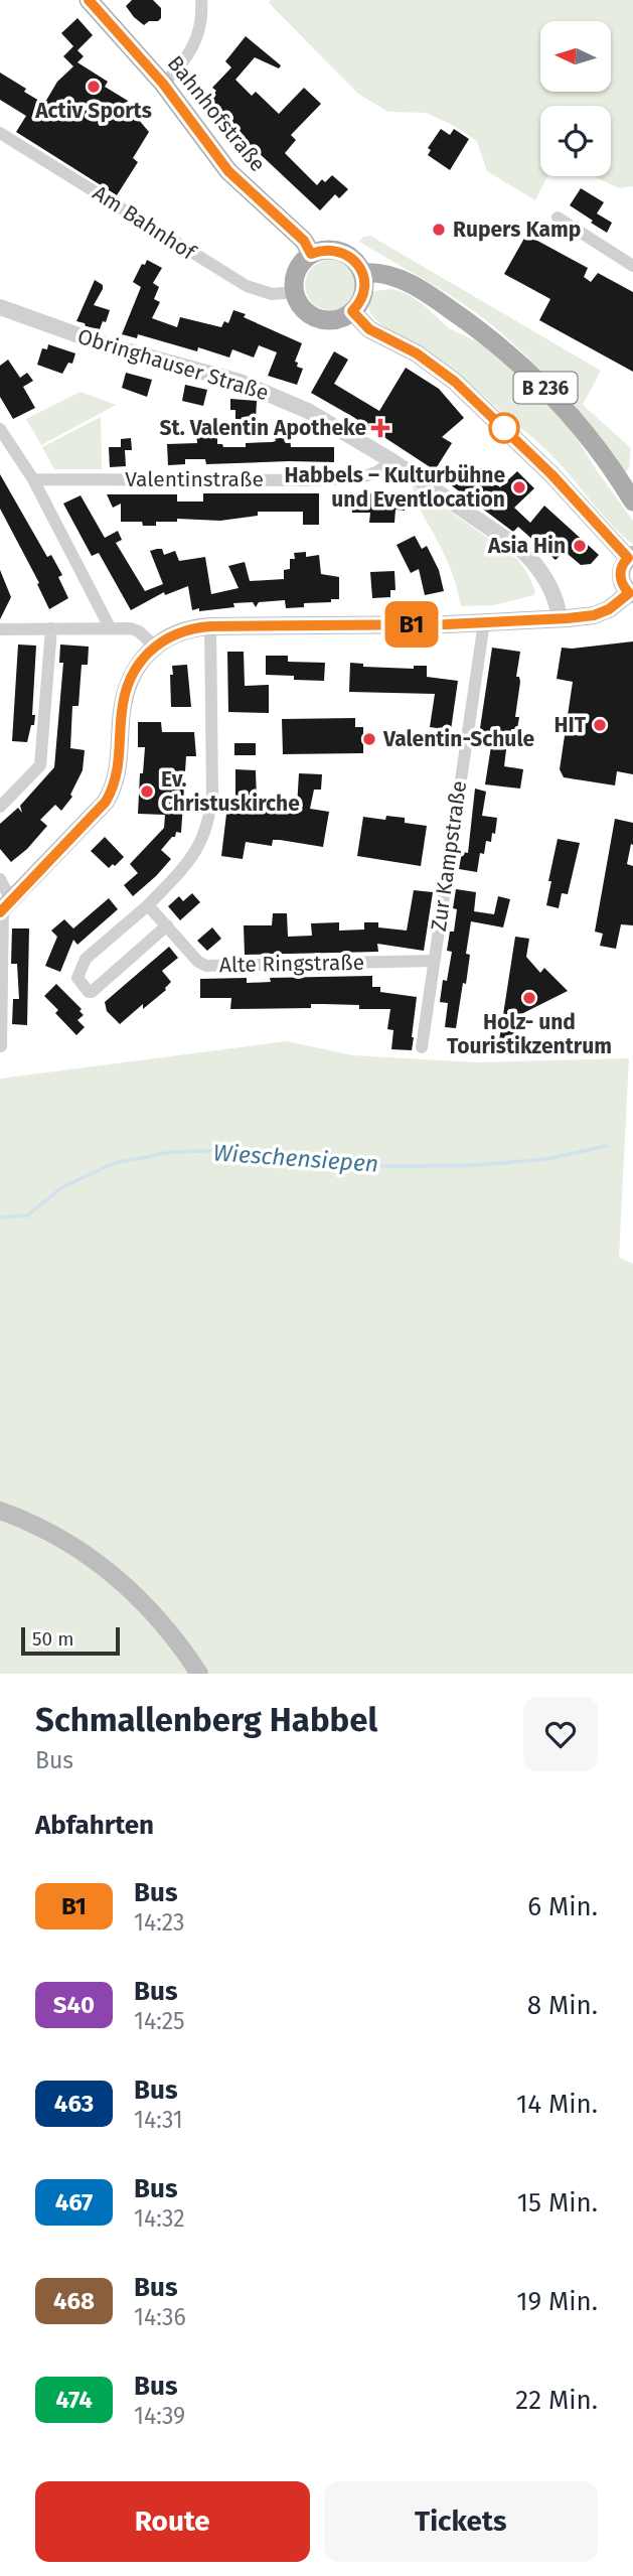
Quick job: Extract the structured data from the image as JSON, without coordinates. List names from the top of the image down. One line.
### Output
{"streets":{"main road":["Bahnhofstraße","B 236"],"street":["Am Bahnhof","Obringhauser Straße","Valentinstraße","Zur Kampstraße","Alte Ringstraße"]},"crossings":[["Bahnhofstraße","Am Bahnhof"],["Bahnhofstraße","B 236"],["Am Bahnhof","B 236"],["Obringhauser Straße","Valentinstraße"],["Zur Kampstraße","Alte Ringstraße"]],"water":["Wieschensiepen"],"places":{"other":["Activ Sports","Rupers Kamp","Habbels – Kulturbühne und Eventlocation","Asia Hin","HIT","Valentin-Schule","Ev. Christuskirche","Holz- und Touristikzentrum"],"health":["St. Valentin Apotheke"]},"lines":["bus line B1"],"scale_bar":"50 m","north":"left","page":{"on_map":"B1","scale":"50 m","heading":[["Schmallenberg Habbel","Bus"],"Abfahrten"],"list":[{"mark":"B1","name":"Bus","note":"14:23","value":"6 Min."},{"mark":"S40","name":"Bus","note":"14:25","value":"8 Min."},{"mark":"463","name":"Bus","note":"14:31","value":"14 Min."},{"mark":"467","name":"Bus","note":"14:32","value":"15 Min."},{"mark":"468","name":"Bus","note":"14:36","value":"19 Min."},{"mark":"474","name":"Bus","note":"14:39","value":"22 Min."}],"buttons":["Route","Tickets"]}}
